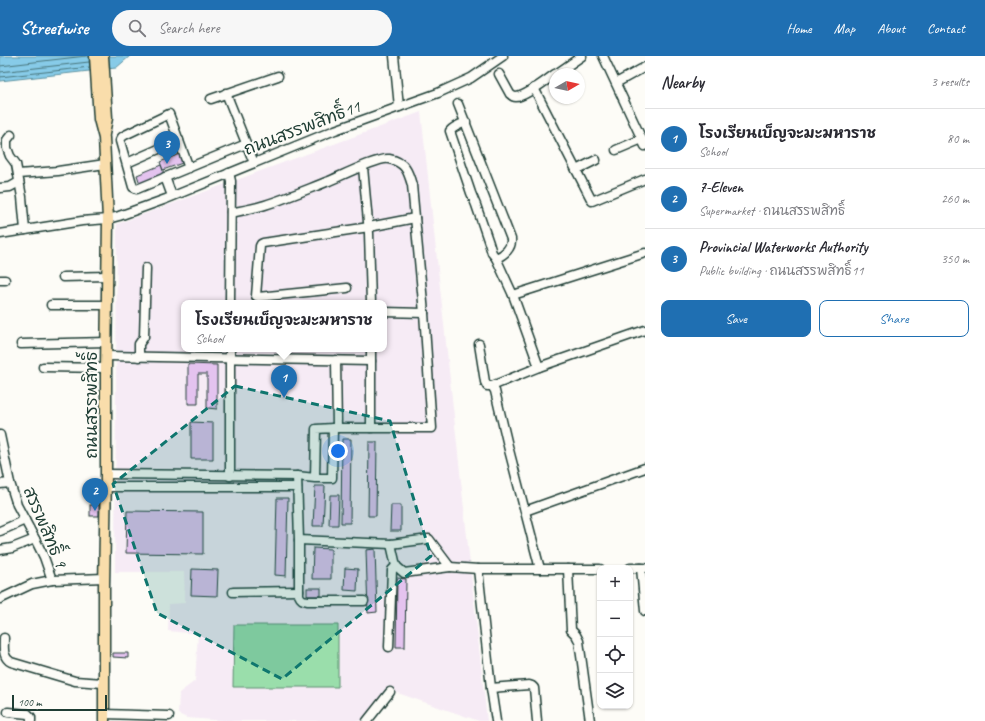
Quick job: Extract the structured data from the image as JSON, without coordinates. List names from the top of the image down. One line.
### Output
{"streets":{"main road":["ถนนสรรพสิทธิ์"],"street":["ถนนสรรพสิทธิ์11","สรรพสิทธิ์ 9"]},"crossings":[["ถนนสรรพสิทธิ์11","ถนนสรรพสิทธิ์"],["ถนนสรรพสิทธิ์","สรรพสิทธิ์ 9"]],"scale_bar":"100 m","north":"right","page":{"header":"Streetwise","search":"Search here","nav":["Home","Map","About","Contact"],"heading":["Nearby","3 results"],"list":[{"mark":"1","name":"โรงเรียนเบ็ญจะมะมหาราช","note":"School","value":"80 m"},{"mark":"2","name":"7-Eleven","note":"Supermarket · ถนนสรรพสิทธิ์","value":"260 m"},{"mark":"3","name":"Provincial Waterworks Authority","note":"Public building · ถนนสรรพสิทธิ์11","value":"350 m"}],"pins":["3","1","2"],"buttons":["Save","Share"],"popup":["โรงเรียนเบ็ญจะมะมหาราช","School"],"map_buttons":["+","−"],"scale":"100 m"}}
